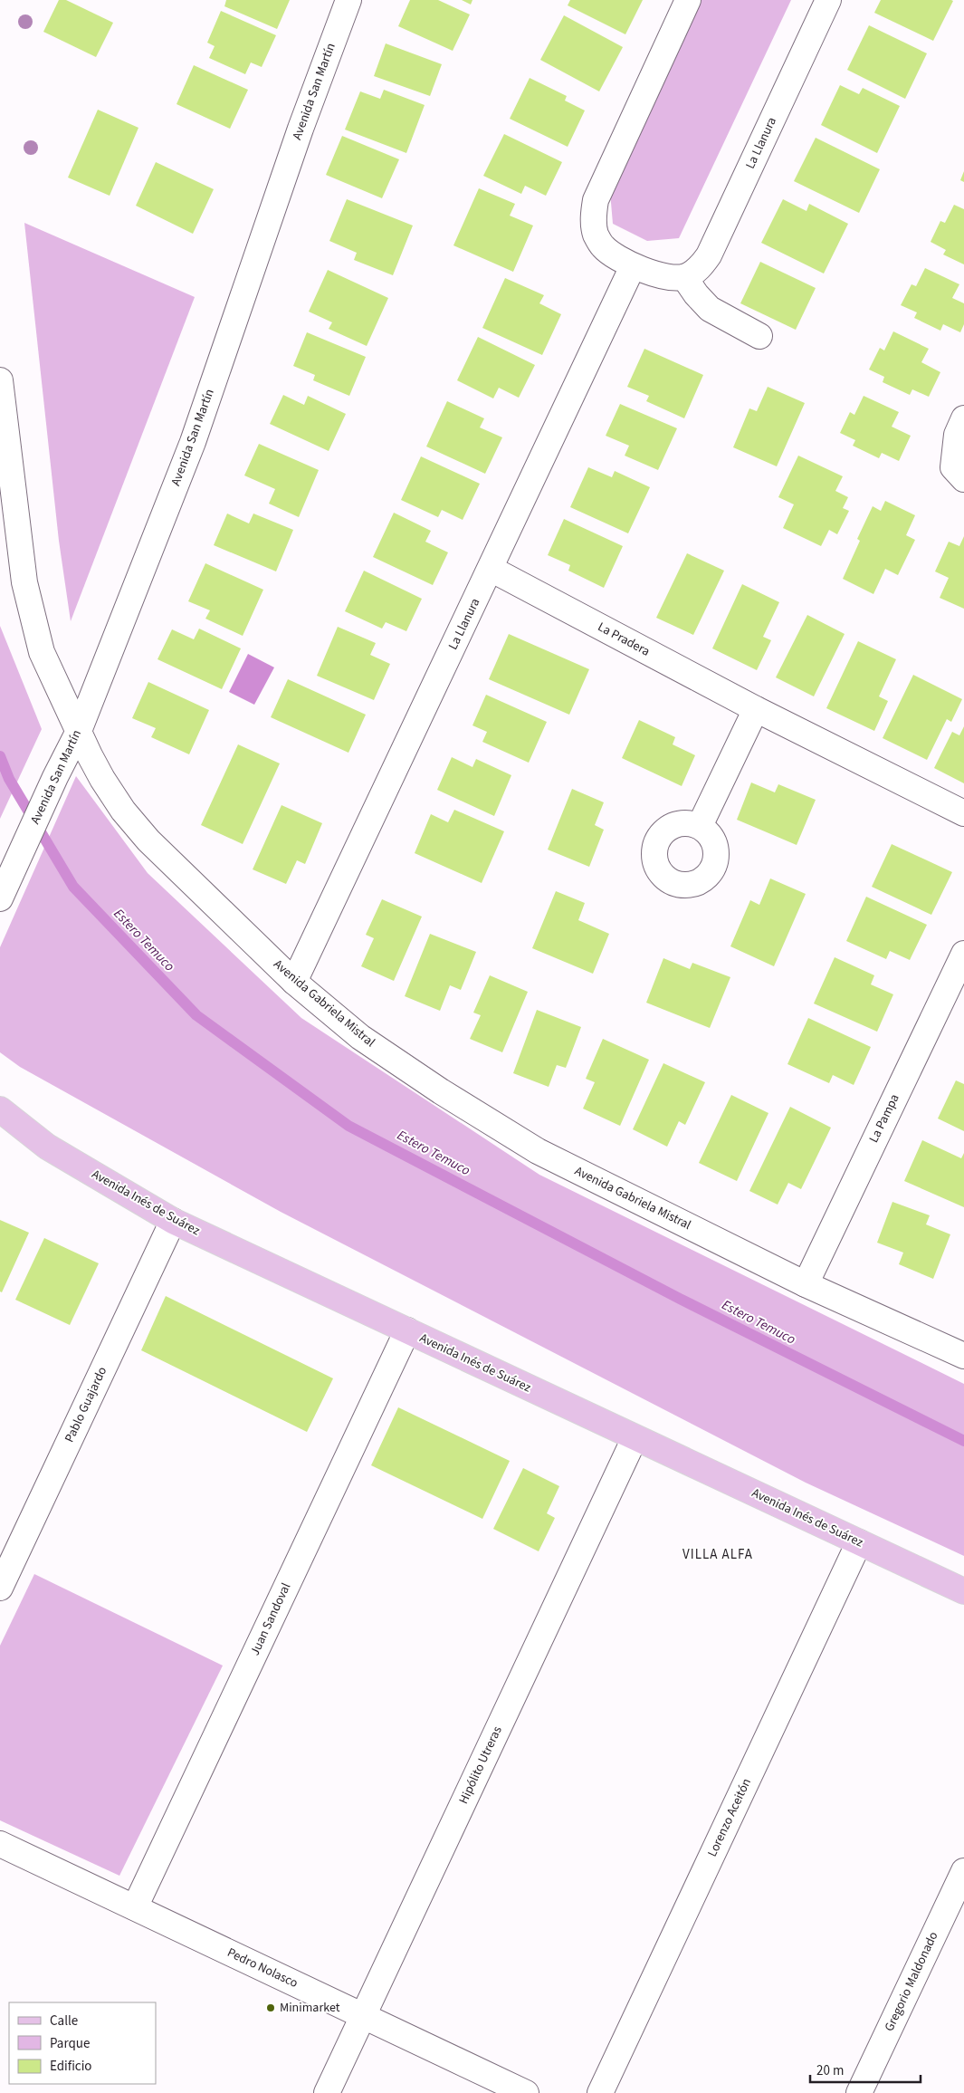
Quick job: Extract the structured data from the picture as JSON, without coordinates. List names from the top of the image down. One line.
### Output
{"streets":{"main road":["Avenida Inés de Suárez"],"street":["Avenida San Martín","La Llanura","La Pradera","Avenida Gabriela Mistral","La Pampa","Pablo Guajardo","Juan Sandoval","Hipólito Utreras","Lorenzo Aceitón","Pedro Nolasco","Gregorio Maldonado"]},"crossings":[["Avenida San Martín","Avenida Gabriela Mistral"],["La Llanura","La Pradera"],["La Llanura","Avenida Gabriela Mistral"],["Avenida Gabriela Mistral","La Pampa"],["Avenida Inés de Suárez","Pablo Guajardo"],["Avenida Inés de Suárez","Juan Sandoval"],["Avenida Inés de Suárez","Hipólito Utreras"],["Avenida Inés de Suárez","Lorenzo Aceitón"],["Juan Sandoval","Pedro Nolasco"],["Hipólito Utreras","Pedro Nolasco"]],"districts":["VILLA ALFA"],"water":["Estero Temuco"],"places":["Minimarket"],"legend":["Calle","Parque","Edificio"],"scale_bar":"20 m"}
